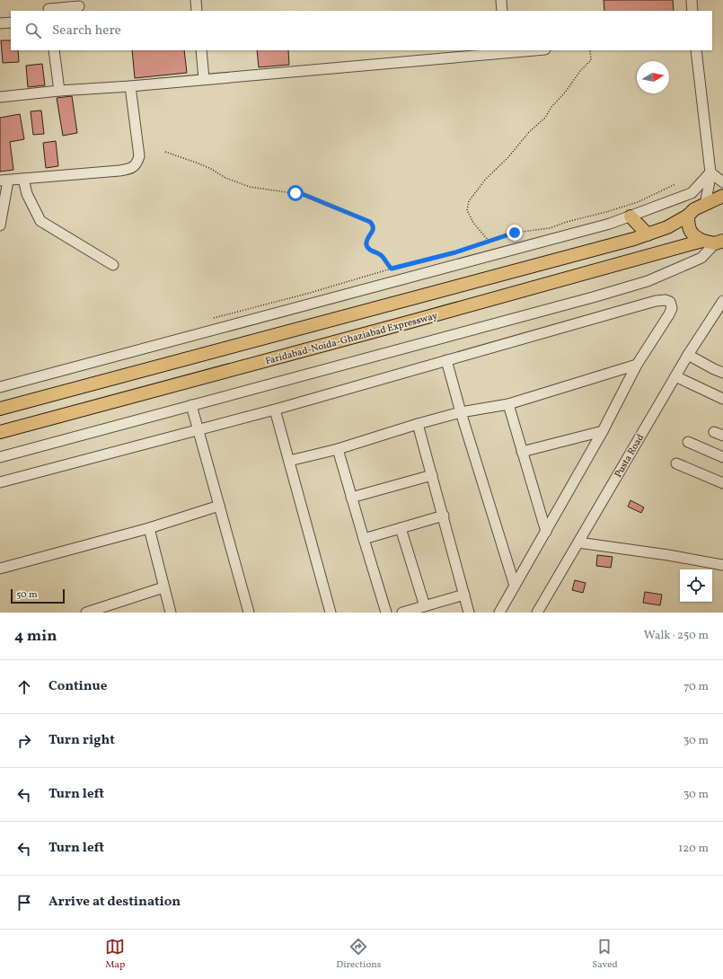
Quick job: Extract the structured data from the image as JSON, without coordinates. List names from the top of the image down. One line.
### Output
{"streets":{"main road":["Faridabad-Noida-Ghaziabad Expressway"],"street":["Pusta Road"]},"scale_bar":"50 m","north":"right","page":{"search":"Search here","scale":"50 m","heading":["4 min","Walk · 250 m"],"list":[["Continue","70 m"],["Turn right","30 m"],["Turn left","30 m"],["Turn left","120 m"],"Arrive at destination"],"nav":["Map","Directions","Saved"]}}
